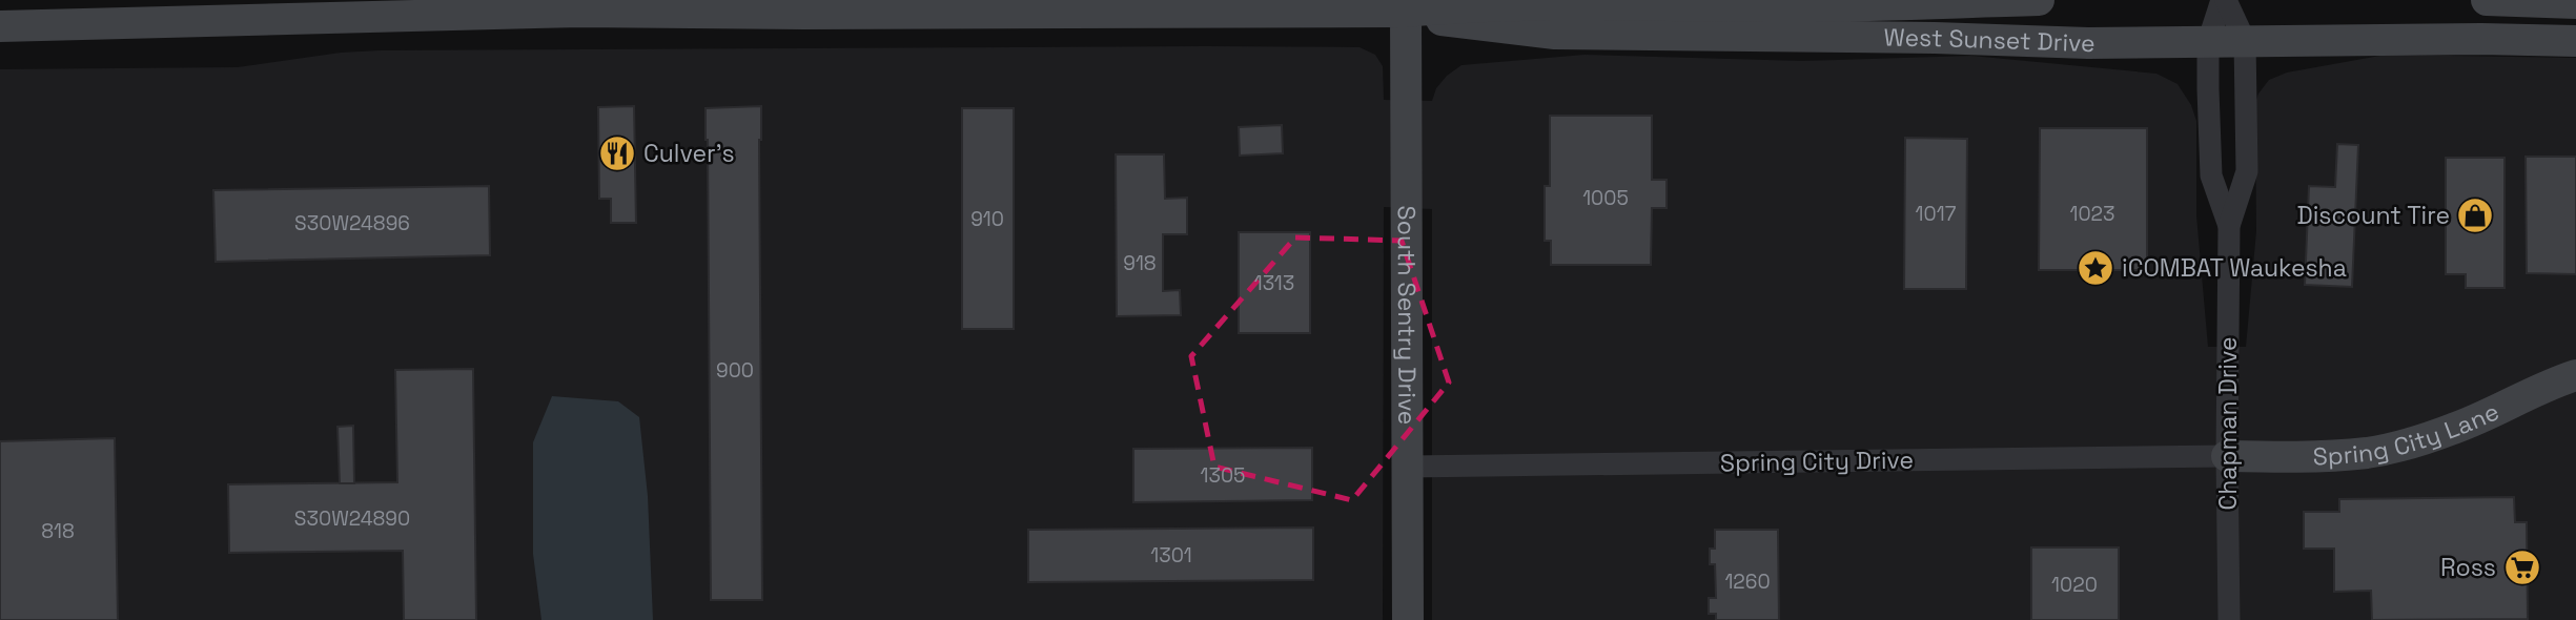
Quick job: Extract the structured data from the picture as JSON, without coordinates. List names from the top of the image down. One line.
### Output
{"streets":{"main road":["West Sunset Drive","South Sentry Drive","Spring City Lane"],"street":["Chapman Drive","Spring City Drive"]},"crossings":[["West Sunset Drive","South Sentry Drive"],["West Sunset Drive","Chapman Drive"],["South Sentry Drive","Spring City Drive"],["Chapman Drive","Spring City Lane"],["Chapman Drive","Spring City Drive"],["Spring City Lane","Spring City Drive"]],"places":{"restaurant":["Culver's"],"shop":["Discount Tire"],"place":["iCOMBAT Waukesha"],"supermarket":["Ross"]},"house_numbers":["1005","1017","1023","910","S30W24896","918","1313","900","1305","S30W24890","818","1301","1260","1020"]}
